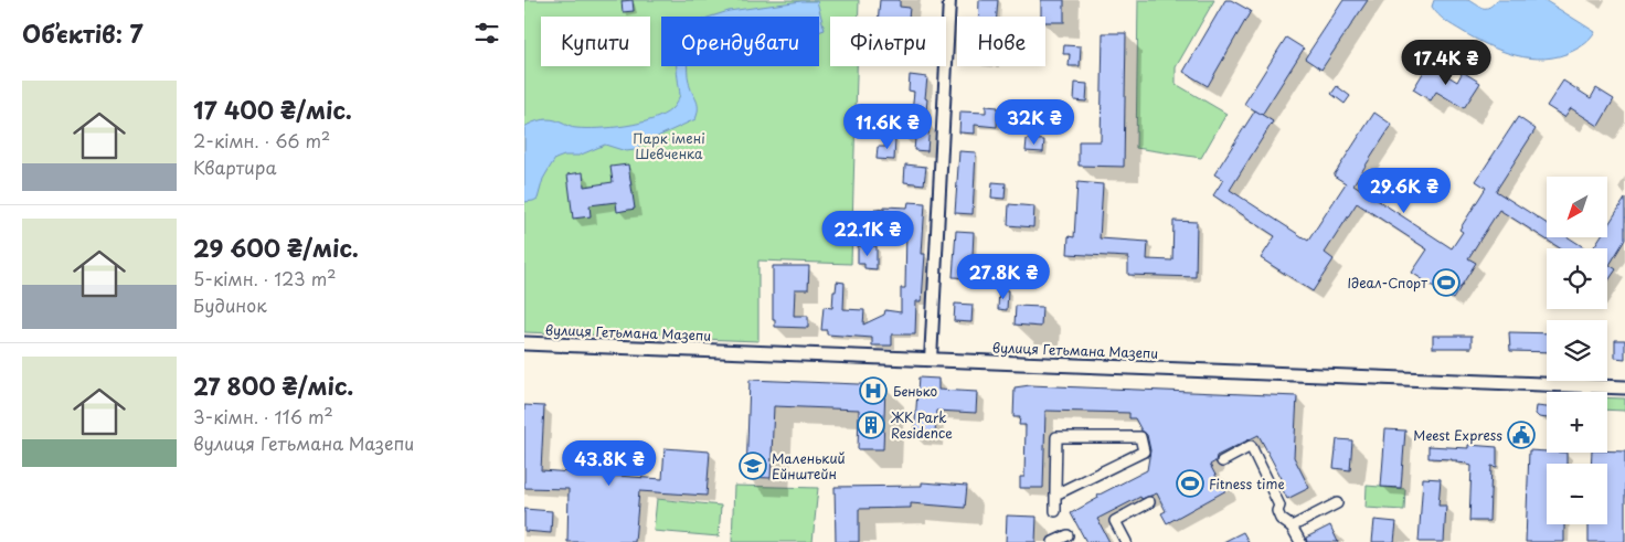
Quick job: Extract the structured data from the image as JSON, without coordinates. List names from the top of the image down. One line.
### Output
{"streets":{"main road":["вулиця Гетьмана Мазепи"]},"parks":["Парк імені Шевченка"],"places":{"sports":["Ідеал-Спорт","Fitness time"],"hospital":["Бенько"],"building":["ЖК Park Residence"],"public building":["Meest Express"],"school or university":["Маленький Ейнштейн"]},"north":"bottom left","page":{"heading":"Об’єктів: 7","chip":["Купити","Орендувати","Фільтри","Нове"],"price":["17.4K ₴","32K ₴","11.6K ₴","29.6K ₴","22.1K ₴","27.8K ₴","43.8K ₴"],"list":[{"name":"17 400 ₴/міс.","note":"2-кімн. · 66 m² · Квартира"},{"name":"29 600 ₴/міс.","note":"5-кімн. · 123 m² · Будинок"},{"name":"27 800 ₴/міс.","note":"3-кімн. · 116 m² · вулиця Гетьмана Мазепи"}],"map_buttons":["+","−"]}}
